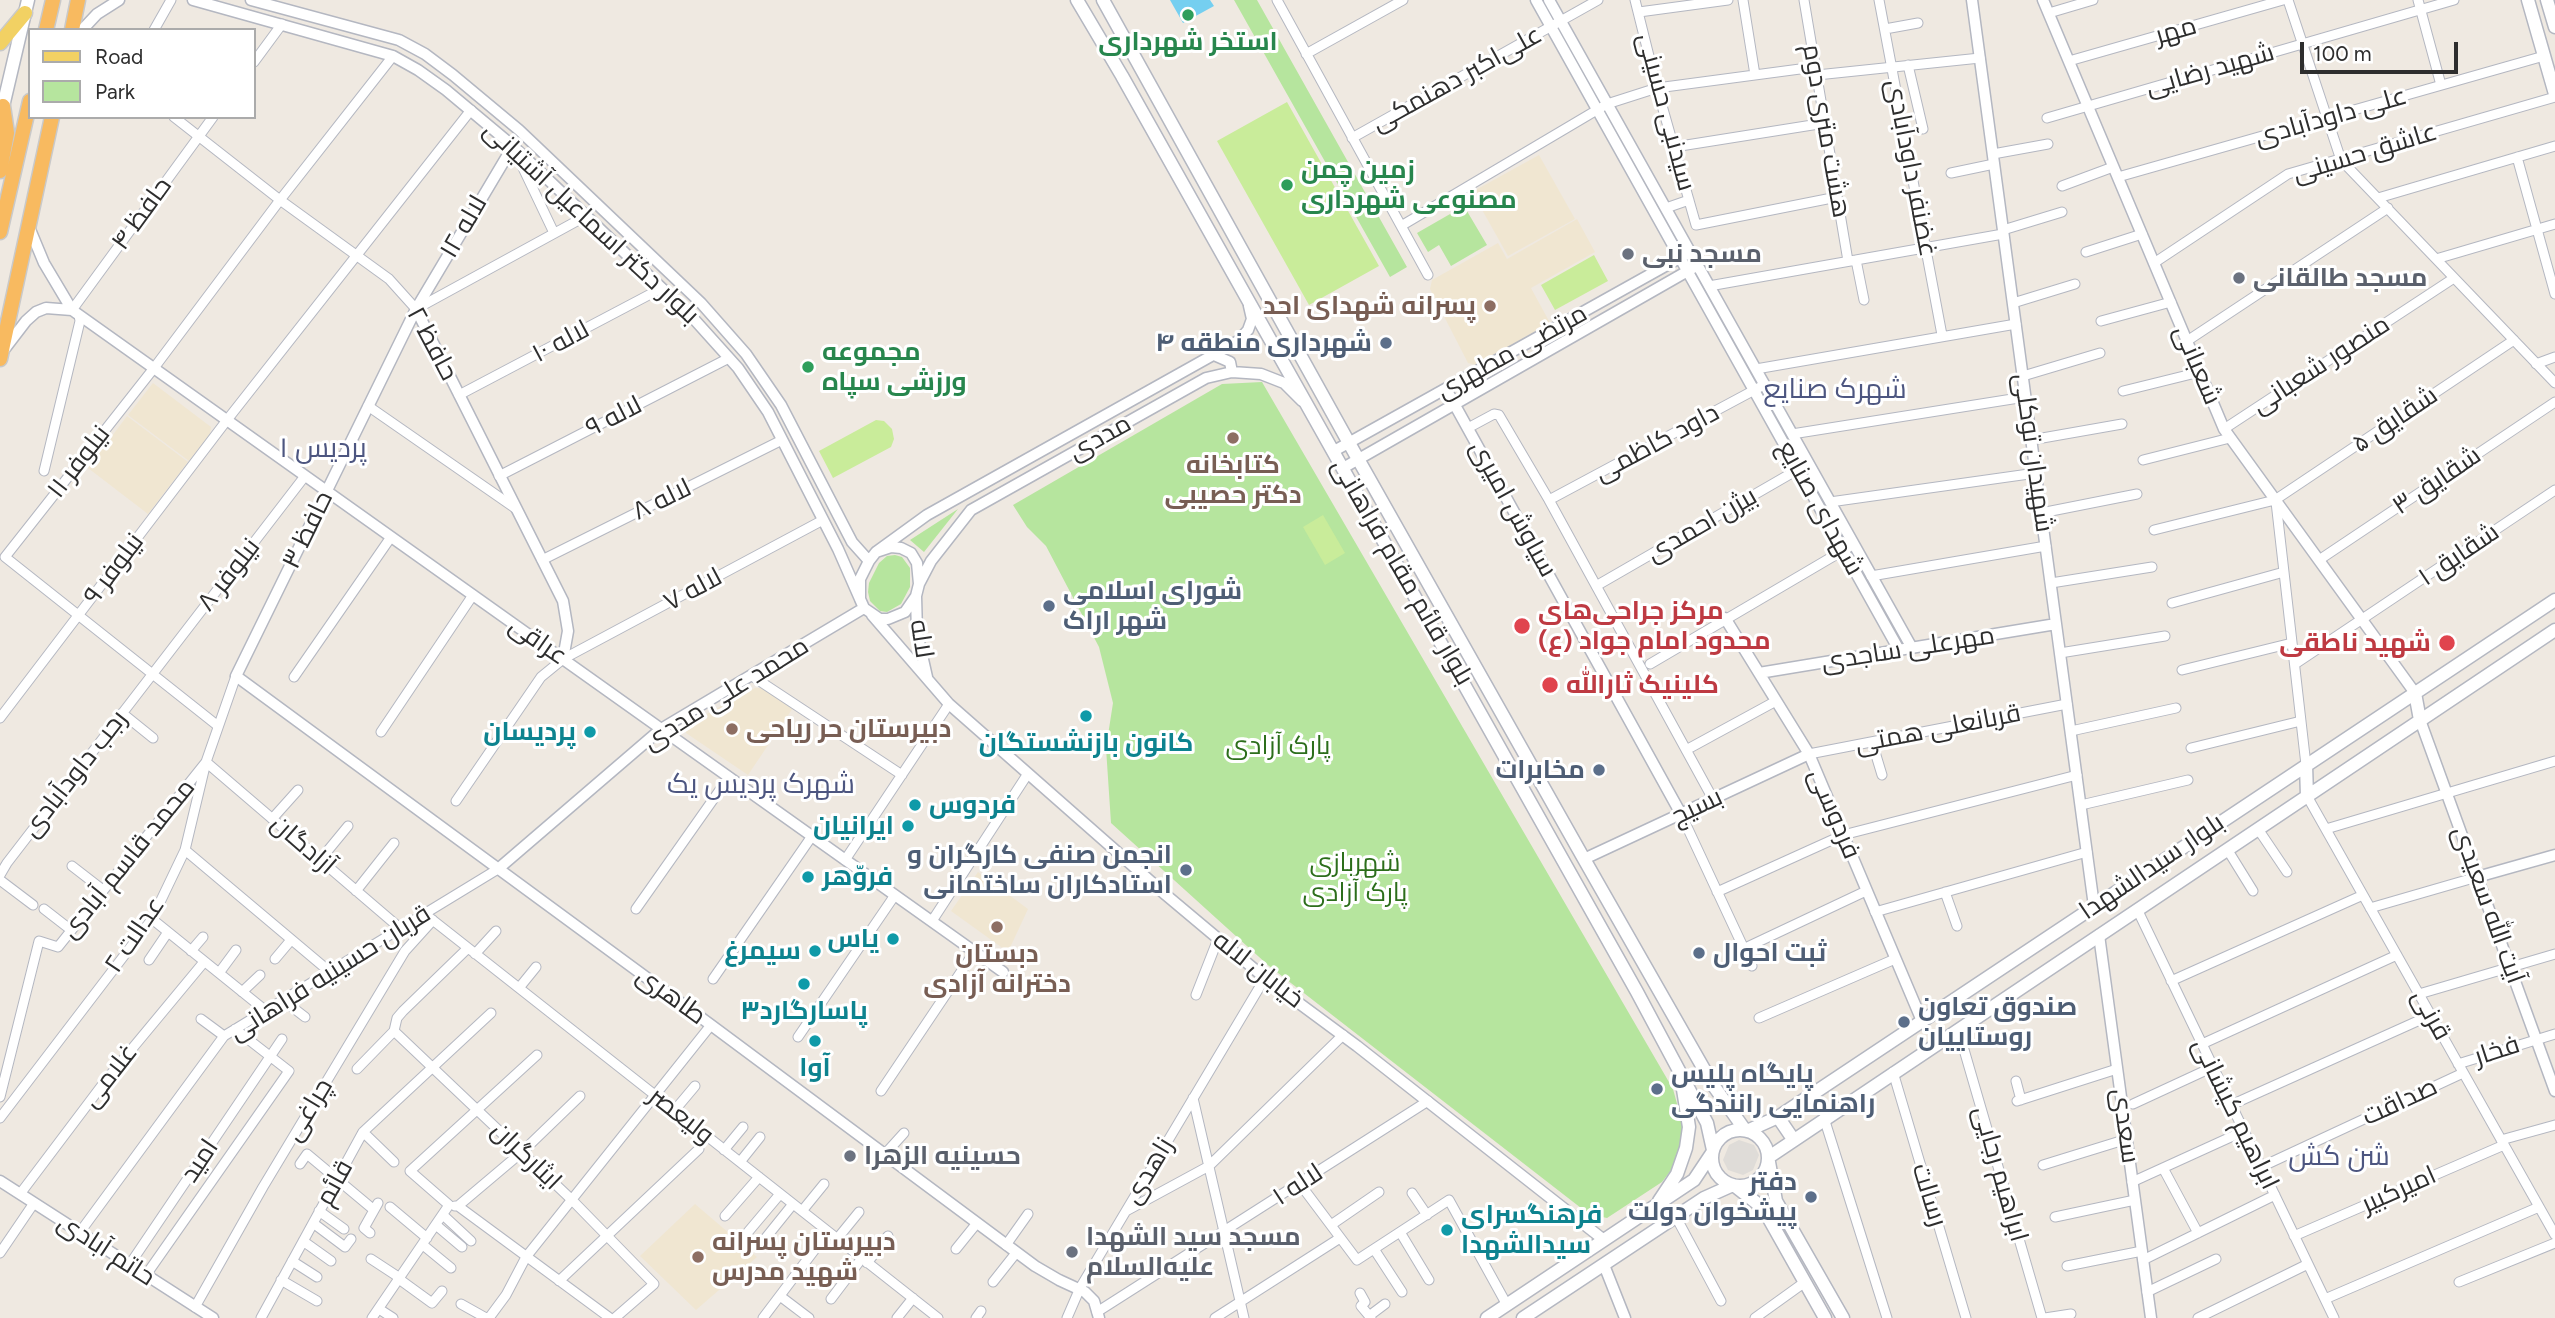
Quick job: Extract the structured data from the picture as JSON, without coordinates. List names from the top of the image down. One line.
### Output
{"streets":{"main road":["بلوار قائم مقام فراهانی","بلوار سیدالشهدا"],"street":["مهر","شهید رضایی","علی‌اکبر دهنمکی","سیدنبی حسینی","علی داودآبادی","هشت متری دوم","عاشق حسینی","غضنفر داودآبادی","حافظ ۴","بلوار دکتر اسماعیل آشتیانی","لاله ۱۲","لاله ۱۰","حافظ ۲","مرتضی مطهری","شعبانی","منصور شعبانی","لاله ۹","شقایق ۵","مددی","داود کاظمی","شهیدان توکلی","نیلوفر ۱۱","شقایق ۳","لاله ۸","شهدای صنایع","سیاوش امیری","بیژن احمدی","حافظ ۳","شقایق ۱","نیلوفر ۹","نیلوفر ۸","لاله ۷","لاله","عراقی","مهرعلی ساجدی","محمد علی مددی","قربانعلی همتی","رجب داودآبادی","بسیج","فردوسی","آزادگان","محمد قاسم آبادی","آیت الله سعیدی","عدالت ۲","خیابان لاله","قربان حسینیه فراهانی","طاهری","قرنی","فخار","غلامی","صداقت","چراغی","ابراهیم کیشانی","ولیعصر","سعدی","ایثارگران","امید","زاهدی","ابراهیم رجایی","قائم","لاله ۱","امیرکبیر","رسالت","حاتم آبادی"]},"crossings":[["مهر","شعبانی"],["شهید رضایی","شعبانی"],["علی‌اکبر دهنمکی","شهدای صنایع"],["سیدنبی حسینی","هشت متری دوم"],["علی داودآبادی","شعبانی"],["عاشق حسینی","شعبانی"],["حافظ ۴","حافظ ۲"],["حافظ ۴","عراقی"],["بلوار دکتر اسماعیل آشتیانی","لاله ۱۲"],["بلوار دکتر اسماعیل آشتیانی","لاله ۱۰"],["بلوار دکتر اسماعیل آشتیانی","لاله ۹"],["بلوار دکتر اسماعیل آشتیانی","مددی"],["بلوار دکتر اسماعیل آشتیانی","نیلوفر ۱۱"],["بلوار دکتر اسماعیل آشتیانی","لاله ۸"],["بلوار دکتر اسماعیل آشتیانی","نیلوفر ۹"],["بلوار دکتر اسماعیل آشتیانی","لاله ۷"],["بلوار دکتر اسماعیل آشتیانی","لاله"],["بلوار دکتر اسماعیل آشتیانی","محمد علی مددی"],["لاله ۱۲","حافظ ۲"],["لاله ۱۲","حافظ ۳"],["لاله ۱۰","حافظ ۲"],["حافظ ۲","لاله ۹"],["حافظ ۲","نیلوفر ۱۱"],["حافظ ۲","لاله ۸"],["حافظ ۲","حافظ ۳"],["حافظ ۲","نیلوفر ۹"],["حافظ ۲","لاله ۷"],["حافظ ۲","عراقی"],["مرتضی مطهری","شهدای صنایع"],["مرتضی مطهری","سیاوش امیری"],["مرتضی مطهری","بلوار قائم مقام فراهانی"],["شعبانی","منصور شعبانی"],["شعبانی","شقایق ۵"],["شعبانی","شقایق ۳"],["شعبانی","شقایق ۱"],["شعبانی","بلوار سیدالشهدا"],["مددی","بلوار قائم مقام فراهانی"],["مددی","لاله"],["مددی","محمد علی مددی"],["داود کاظمی","شهدای صنایع"],["شهیدان توکلی","مهرعلی ساجدی"],["شهیدان توکلی","قربانعلی همتی"],["شهیدان توکلی","بلوار سیدالشهدا"],["نیلوفر ۱۱","نیلوفر ۹"],["نیلوفر ۱۱","عراقی"],["شهدای صنایع","بیژن احمدی"],["شهدای صنایع","مهرعلی ساجدی"],["سیاوش امیری","بسیج"],["حافظ ۳","عراقی"],["حافظ ۳","عدالت ۲"],["حافظ ۳","طاهری"],["نیلوفر ۹","عراقی"],["بلوار قائم مقام فراهانی","بسیج"],["بلوار قائم مقام فراهانی","بلوار سیدالشهدا"],["نیلوفر ۸","عراقی"],["نیلوفر ۸","رجب داودآبادی"],["لاله ۷","عراقی"],["لاله","محمد علی مددی"],["لاله","خیابان لاله"],["عراقی","محمد علی مددی"],["مهرعلی ساجدی","فردوسی"],["محمد علی مددی","قربان حسینیه فراهانی"],["محمد علی مددی","طاهری"],["قربانعلی همتی","بسیج"],["قربانعلی همتی","فردوسی"],["بسیج","فردوسی"],["فردوسی","بلوار سیدالشهدا"],["آزادگان","محمد قاسم آبادی"],["آزادگان","عدالت ۲"],["آزادگان","قربان حسینیه فراهانی"],["محمد قاسم آبادی","عدالت ۲"],["بلوار سیدالشهدا","آیت الله سعیدی"],["بلوار سیدالشهدا","قرنی"],["بلوار سیدالشهدا","ابراهیم کیشانی"],["بلوار سیدالشهدا","سعدی"],["بلوار سیدالشهدا","ابراهیم رجایی"],["بلوار سیدالشهدا","رسالت"],["آیت الله سعیدی","فخار"],["عدالت ۲","طاهری"],["خیابان لاله","زاهدی"],["خیابان لاله","لاله ۱"],["قربان حسینیه فراهانی","طاهری"],["قربان حسینیه فراهانی","چراغی"],["قربان حسینیه فراهانی","ولیعصر"],["قربان حسینیه فراهانی","حاتم آبادی"],["طاهری","زاهدی"],["قرنی","فخار"],["قرنی","صداقت"],["قرنی","امیرکبیر"],["فخار","صداقت"],["غلامی","حاتم آبادی"],["صداقت","ابراهیم کیشانی"],["چراغی","ولیعصر"],["چراغی","حاتم آبادی"],["ابراهیم کیشانی","امیرکبیر"],["ایثارگران","قائم"],["امید","حاتم آبادی"]],"districts":["شهرک صنایع","پردیس ۱","شهرک پردیس یک","شن کش"],"parks":["پارک آزادی","شهربازی پارک آزادی"],"places":["استخر شهرداری","زمین چمن مصنوعی شهرداری","مسجد نبی","مسجد طالقانی","پسرانه شهدای احد","شهرداری منطقه ۴","مجموعه ورزشی سپاه","کتابخانه دکتر حصیبی","شورای اسلامی شهر اراک","مرکز جراحی‌های محدود امام جواد (ع)","شهید ناطقی","کلینیک ثارالله","کانون بازنشستگان","دبیرستان حر ریاحی","پردیسان","مخابرات","فردوس","ایرانیان","انجمن صنفی کارگران و استادکاران ساختمانی","فروّهر","دبستان دخترانه آزادی","یاس","سیمرغ","ثبت احوال","پاسارگارد۳","صندوق تعاون روستاییان","آوا","پایگاه پلیس راهنمایی رانندگی","حسینیه الزهرا","دفتر پیشخوان دولت","فرهنگسرای سیدالشهدا","مسجد سید الشهدا علیه‌السلام","دبیرستان پسرانه شهید مدرس"],"legend":["Road","Park"],"scale_bar":"100 m"}
